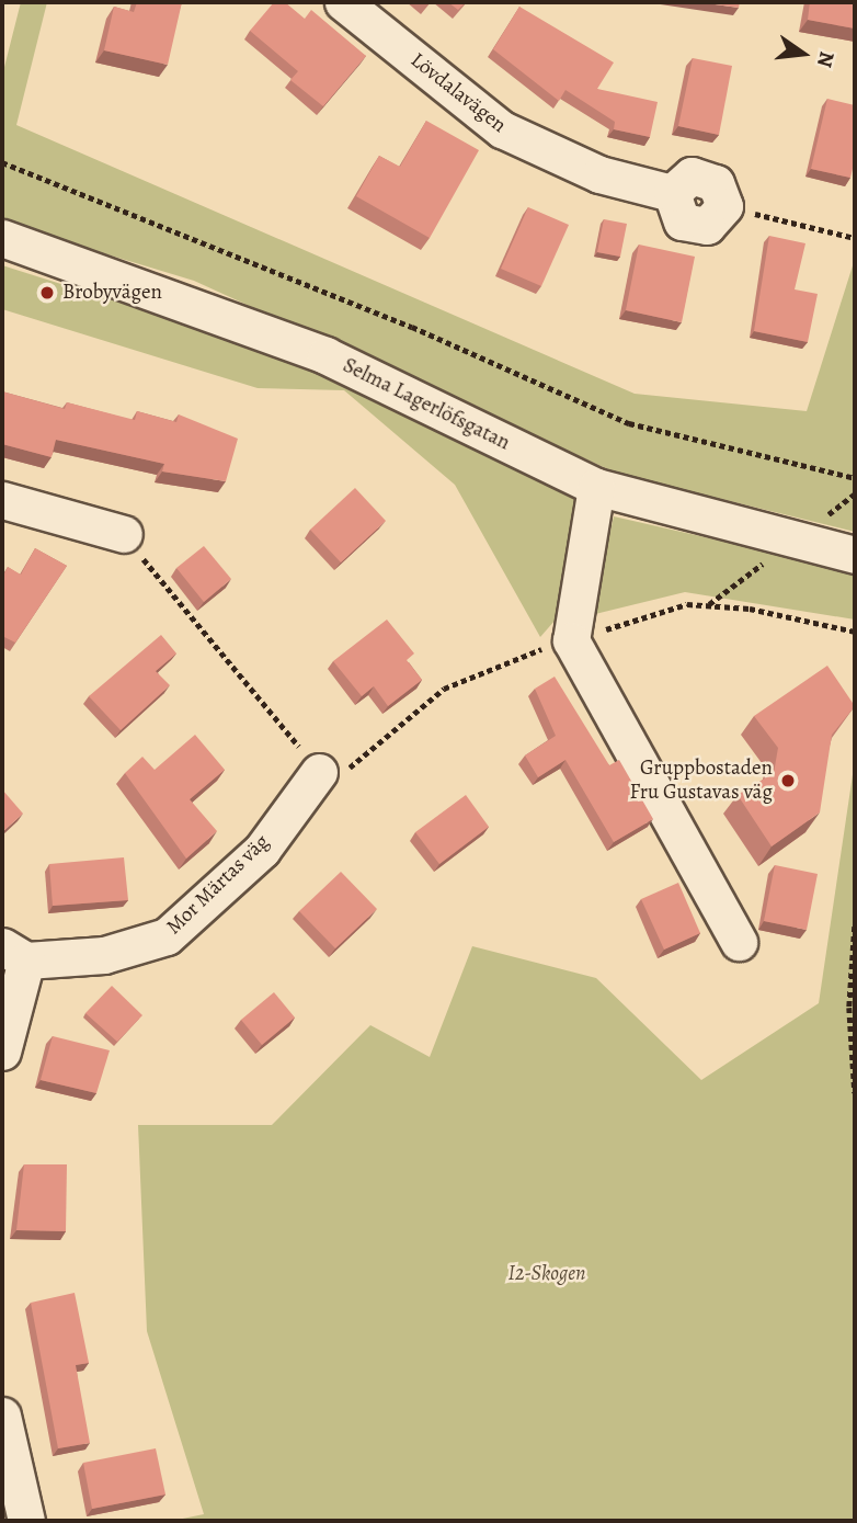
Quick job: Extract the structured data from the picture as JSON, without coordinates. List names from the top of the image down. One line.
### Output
{"streets":{"street":["Lövdalavägen","Selma Lagerlöfsgatan","Mor Märtas väg"]},"parks":["I2-Skogen"],"places":["Brobyvägen","Gruppbostaden Fru Gustavas väg"],"north":"right"}
